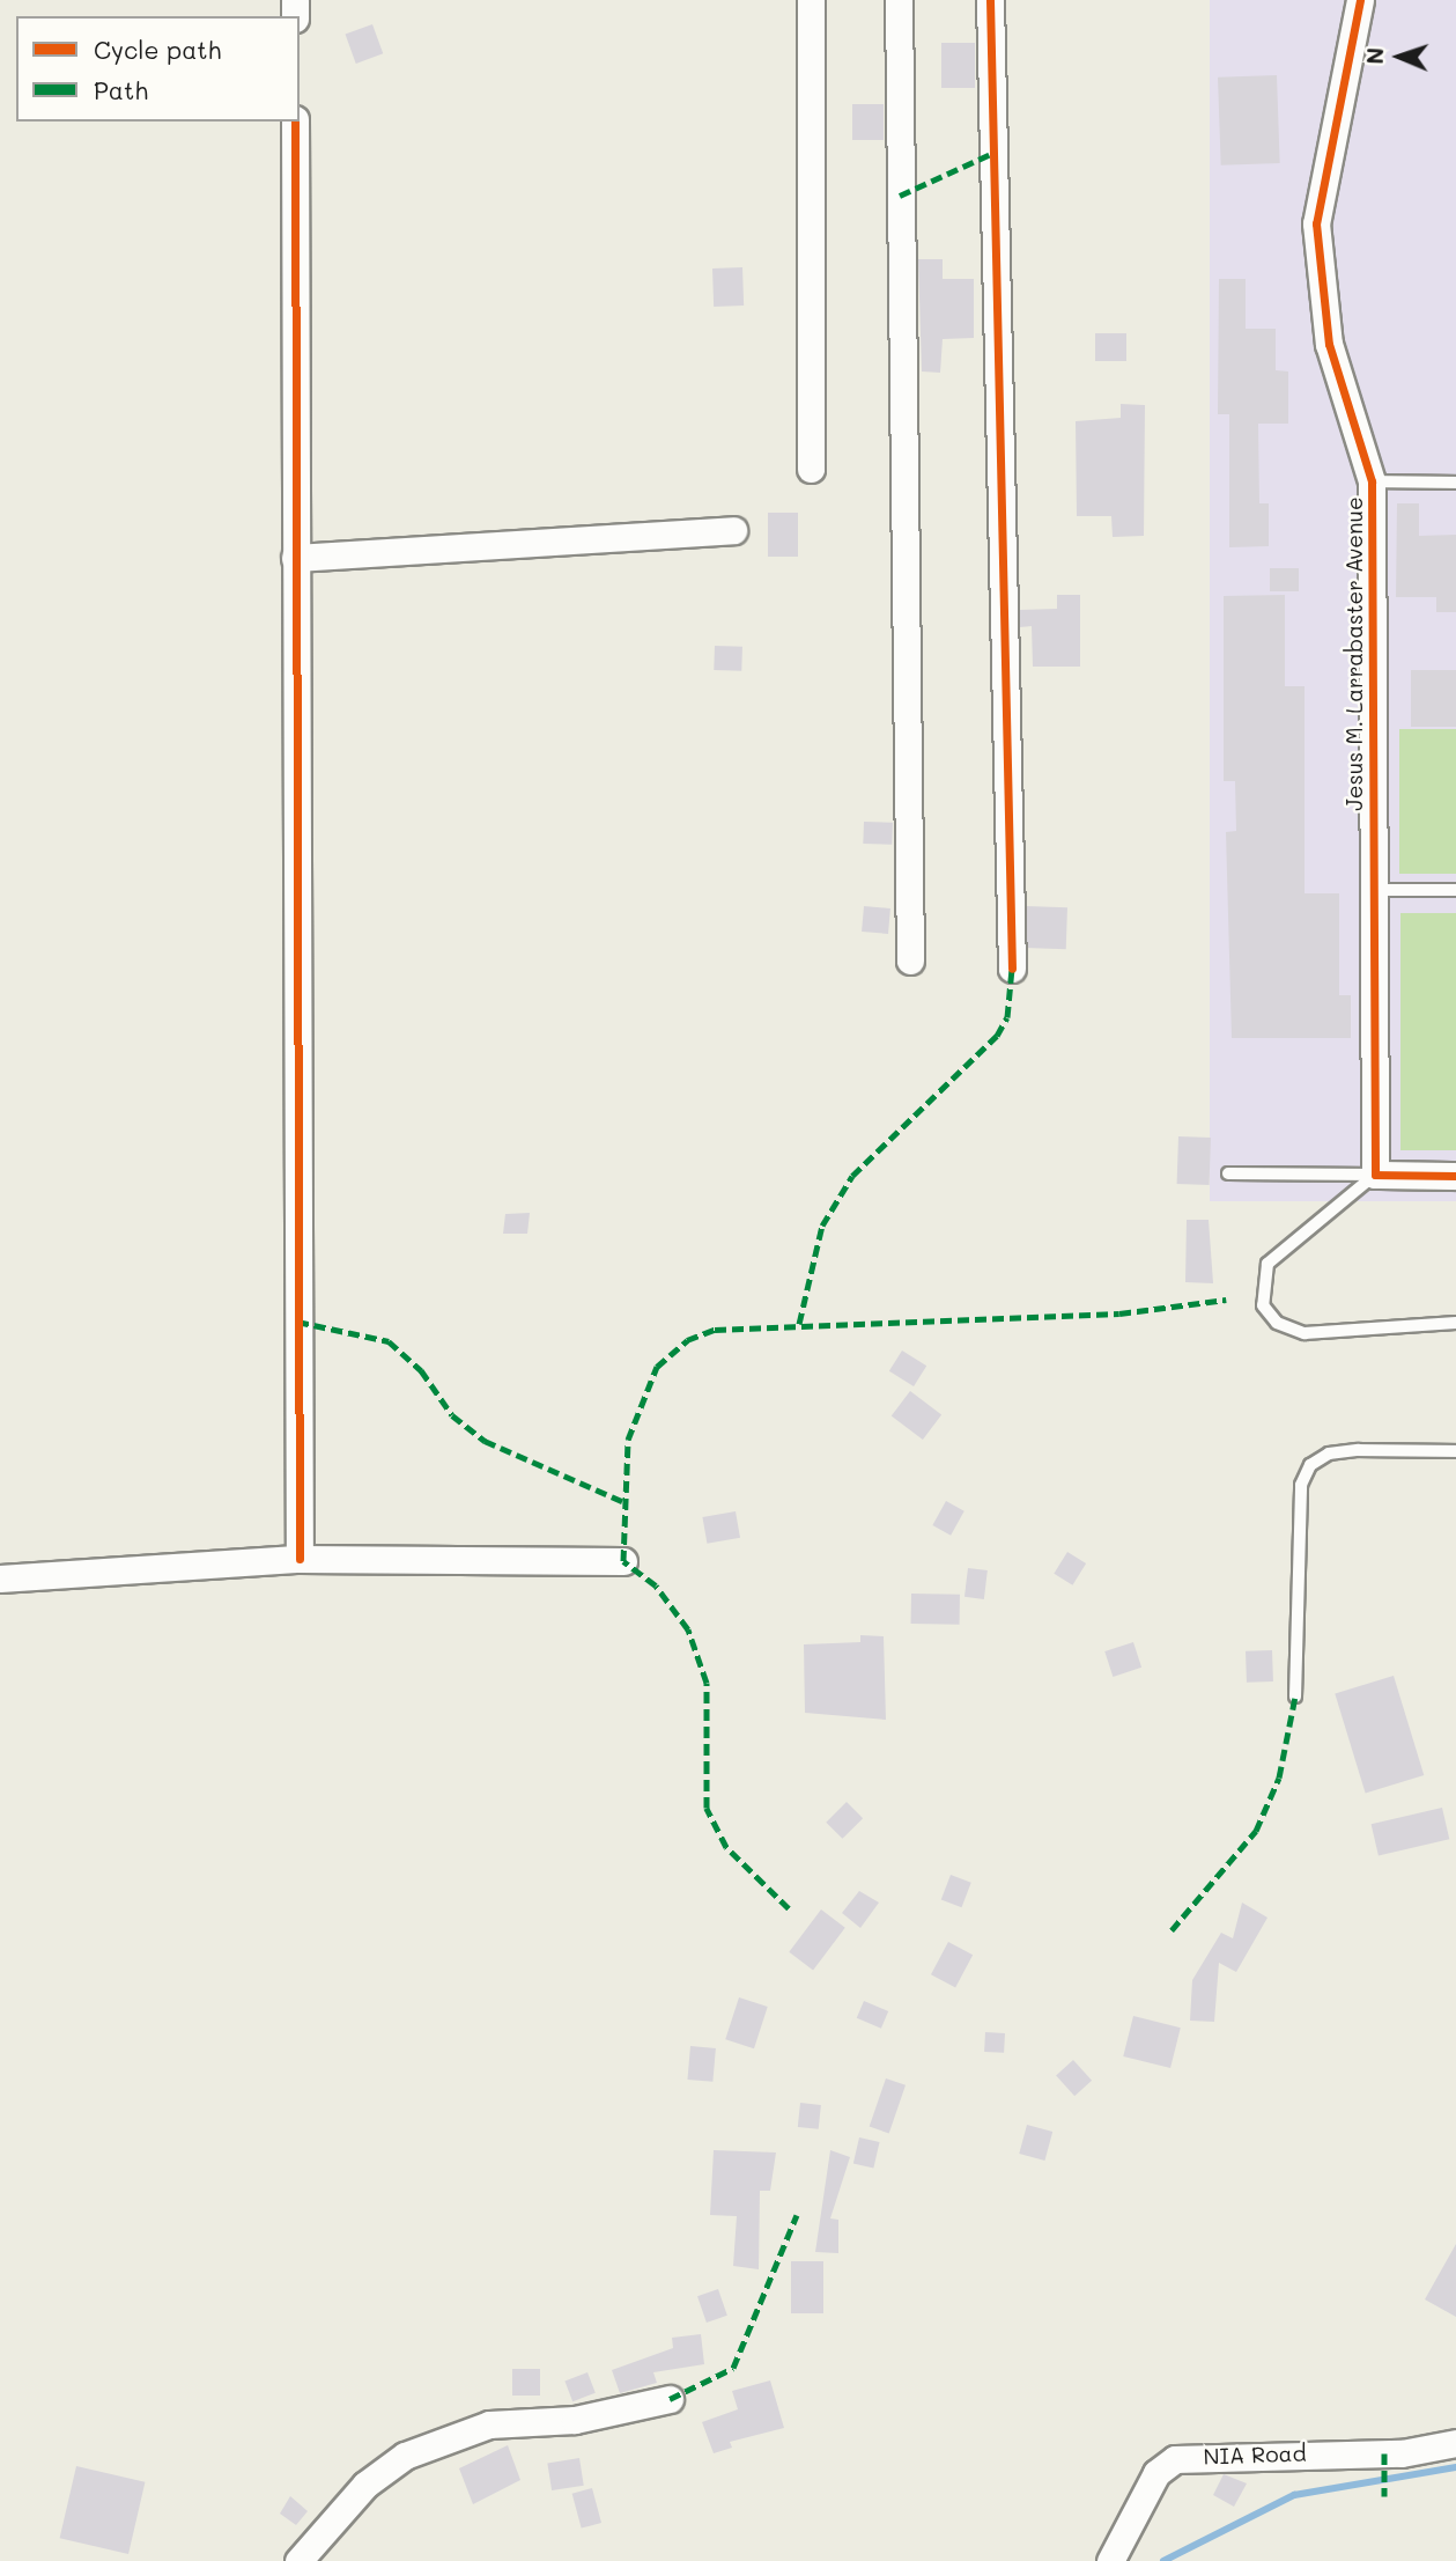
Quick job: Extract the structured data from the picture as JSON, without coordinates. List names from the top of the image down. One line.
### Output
{"streets":{"street":["Jesus M. Larrabaster Avenue","NIA Road"]},"legend":["Cycle path","Path"],"north":"left"}
